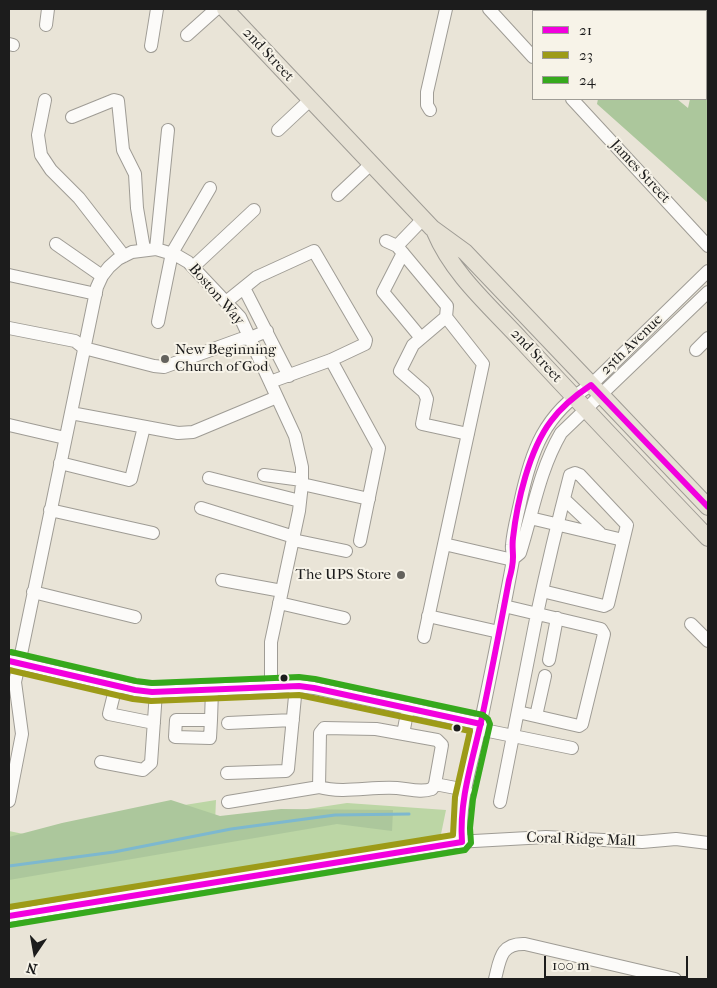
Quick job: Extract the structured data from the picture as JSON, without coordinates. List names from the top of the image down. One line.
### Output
{"streets":{"main road":["2nd Street"],"street":["James Street","Boston Way","25th Avenue","Coral Ridge Mall"]},"crossings":[["2nd Street","25th Avenue"],["25th Avenue","Coral Ridge Mall"]],"places":["New Beginning Church of God","The UPS Store"],"lines":["transit line 21","transit line 24","transit line 23"],"legend":["21","23","24"],"scale_bar":"100 m","north":"bottom"}
